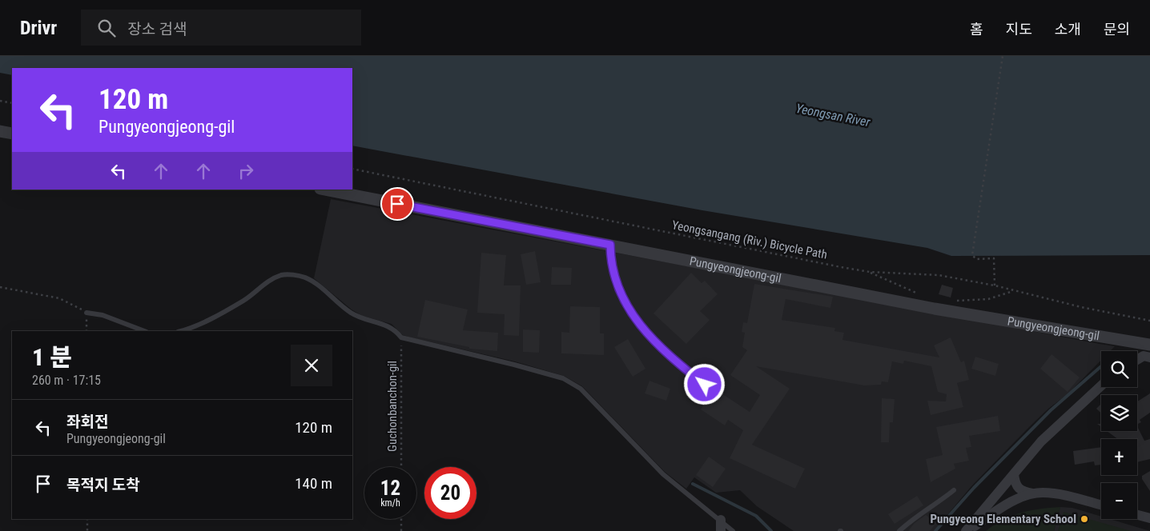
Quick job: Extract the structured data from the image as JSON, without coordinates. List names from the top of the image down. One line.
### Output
{"streets":{"street":["Pungyeongjeong-gil"],"path":["Yeongsangang (Riv.) Bicycle Path","Guchonbanchon-gil"]},"water":["Yeongsan River"],"places":["Pungyeong Elementary School"],"page":{"header":"Drivr","search":"장소 검색","nav":["홈","지도","소개","문의"],"turn":["120 m","Pungyeongjeong-gil"],"heading":["1 분","260 m · 17:15"],"map_buttons":["+","−"],"list":[{"name":"좌회전","note":"Pungyeongjeong-gil","value":"120 m"},{"name":"목적지 도착","value":"140 m"}],"speed":"12 km/h","limit":"20"}}
